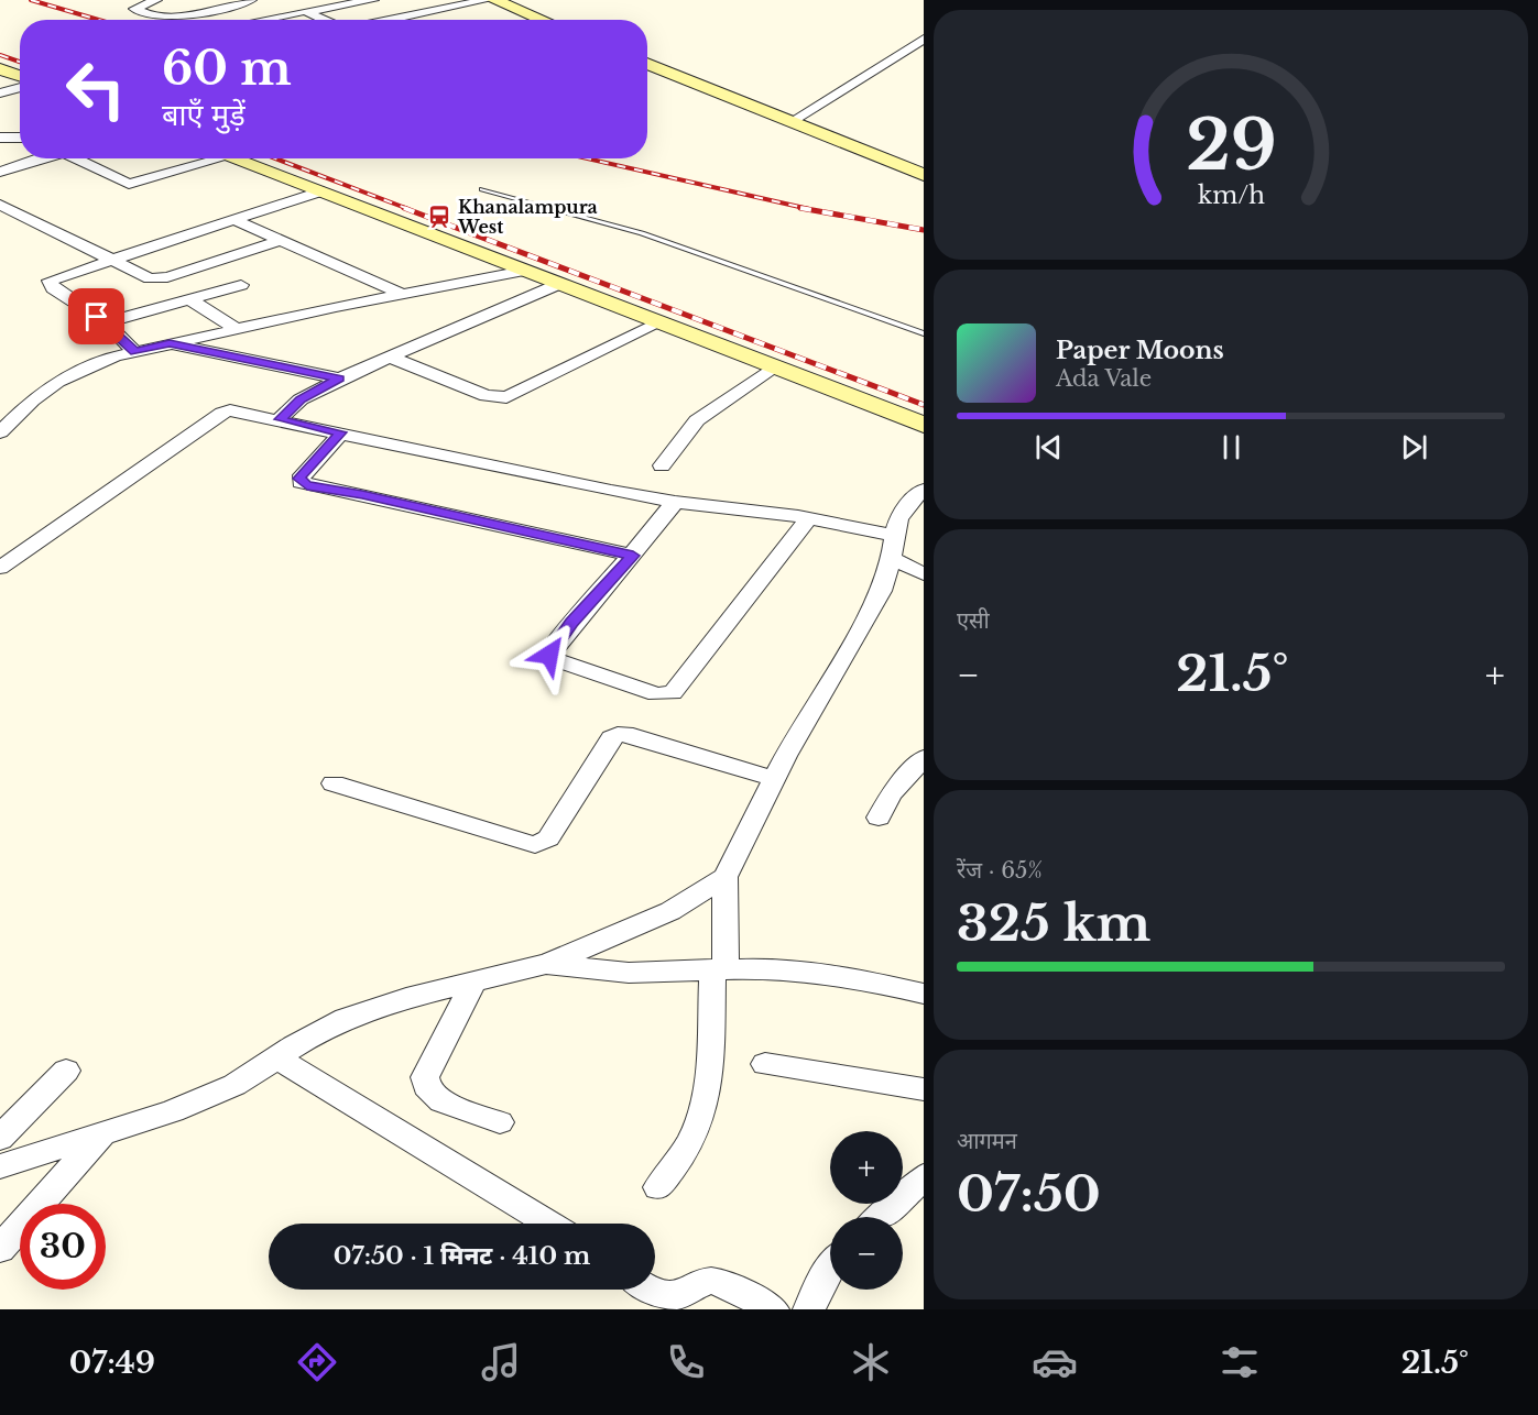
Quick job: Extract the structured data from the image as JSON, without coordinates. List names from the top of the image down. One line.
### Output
{"places":{"station":["Khanalampura West"]},"page":{"turn":["60 m","बाएँ मुड़ें"],"song":["Paper Moons","Ada Vale"],"tile":["एसी",["रेंज · 65%","325 km"],["आगमन","07:50"]],"heat":["−","21.5°","+"],"map_buttons":["+","−"],"limit":"30","trip":"07:50 · 1 मिनट · 410 m","tabs":["07:49","21.5°"],"gauge":["29","km/h"]}}
